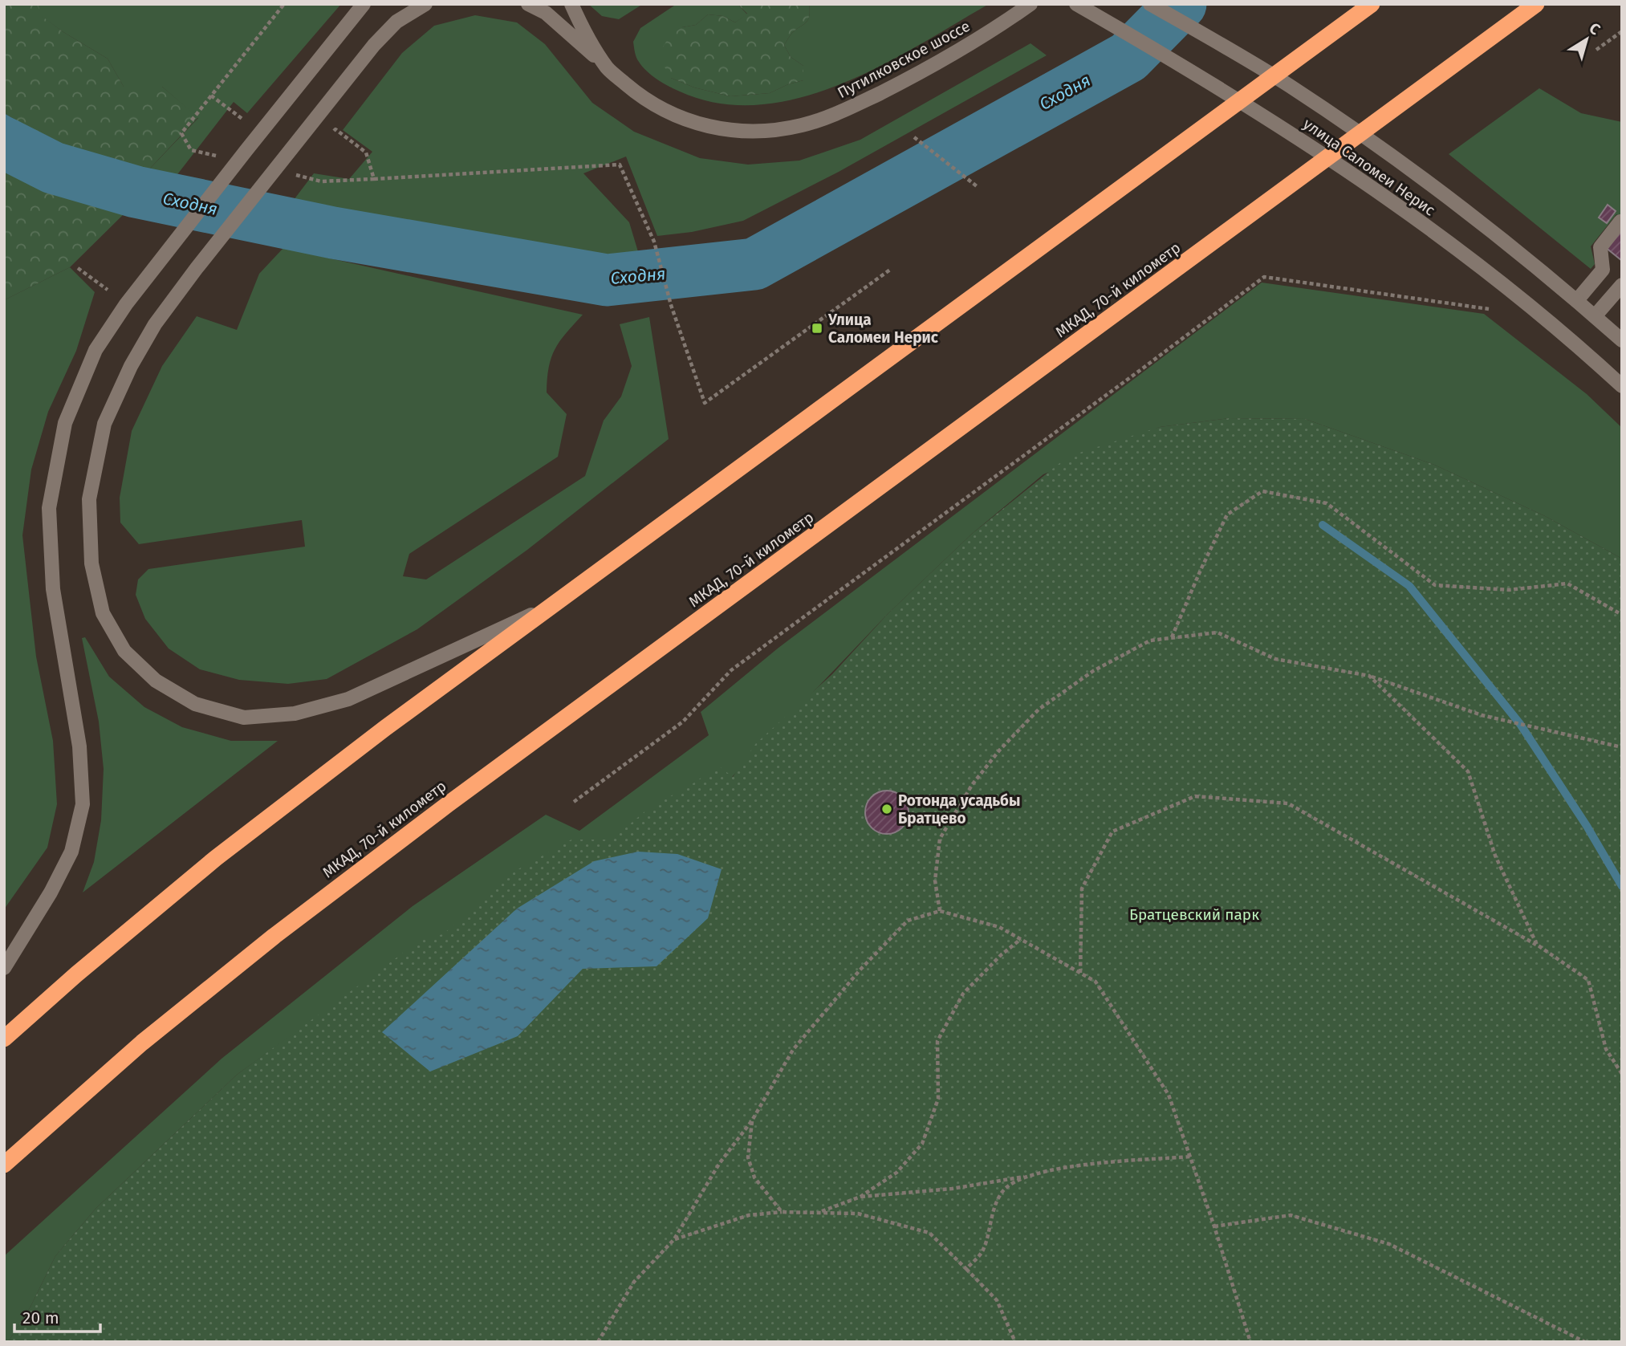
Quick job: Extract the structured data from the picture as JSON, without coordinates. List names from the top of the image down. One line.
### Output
{"streets":{"highway":["МКАД, 70-й километр"],"main road":["Путилковское шоссе","улица Саломеи Нерис"]},"water":["Сходня"],"parks":["Братцевский парк"],"places":{"transit":["Улица Саломеи Нерис"],"other":["Ротонда усадьбы Братцево"]},"scale_bar":"20 m","north":"top right"}
